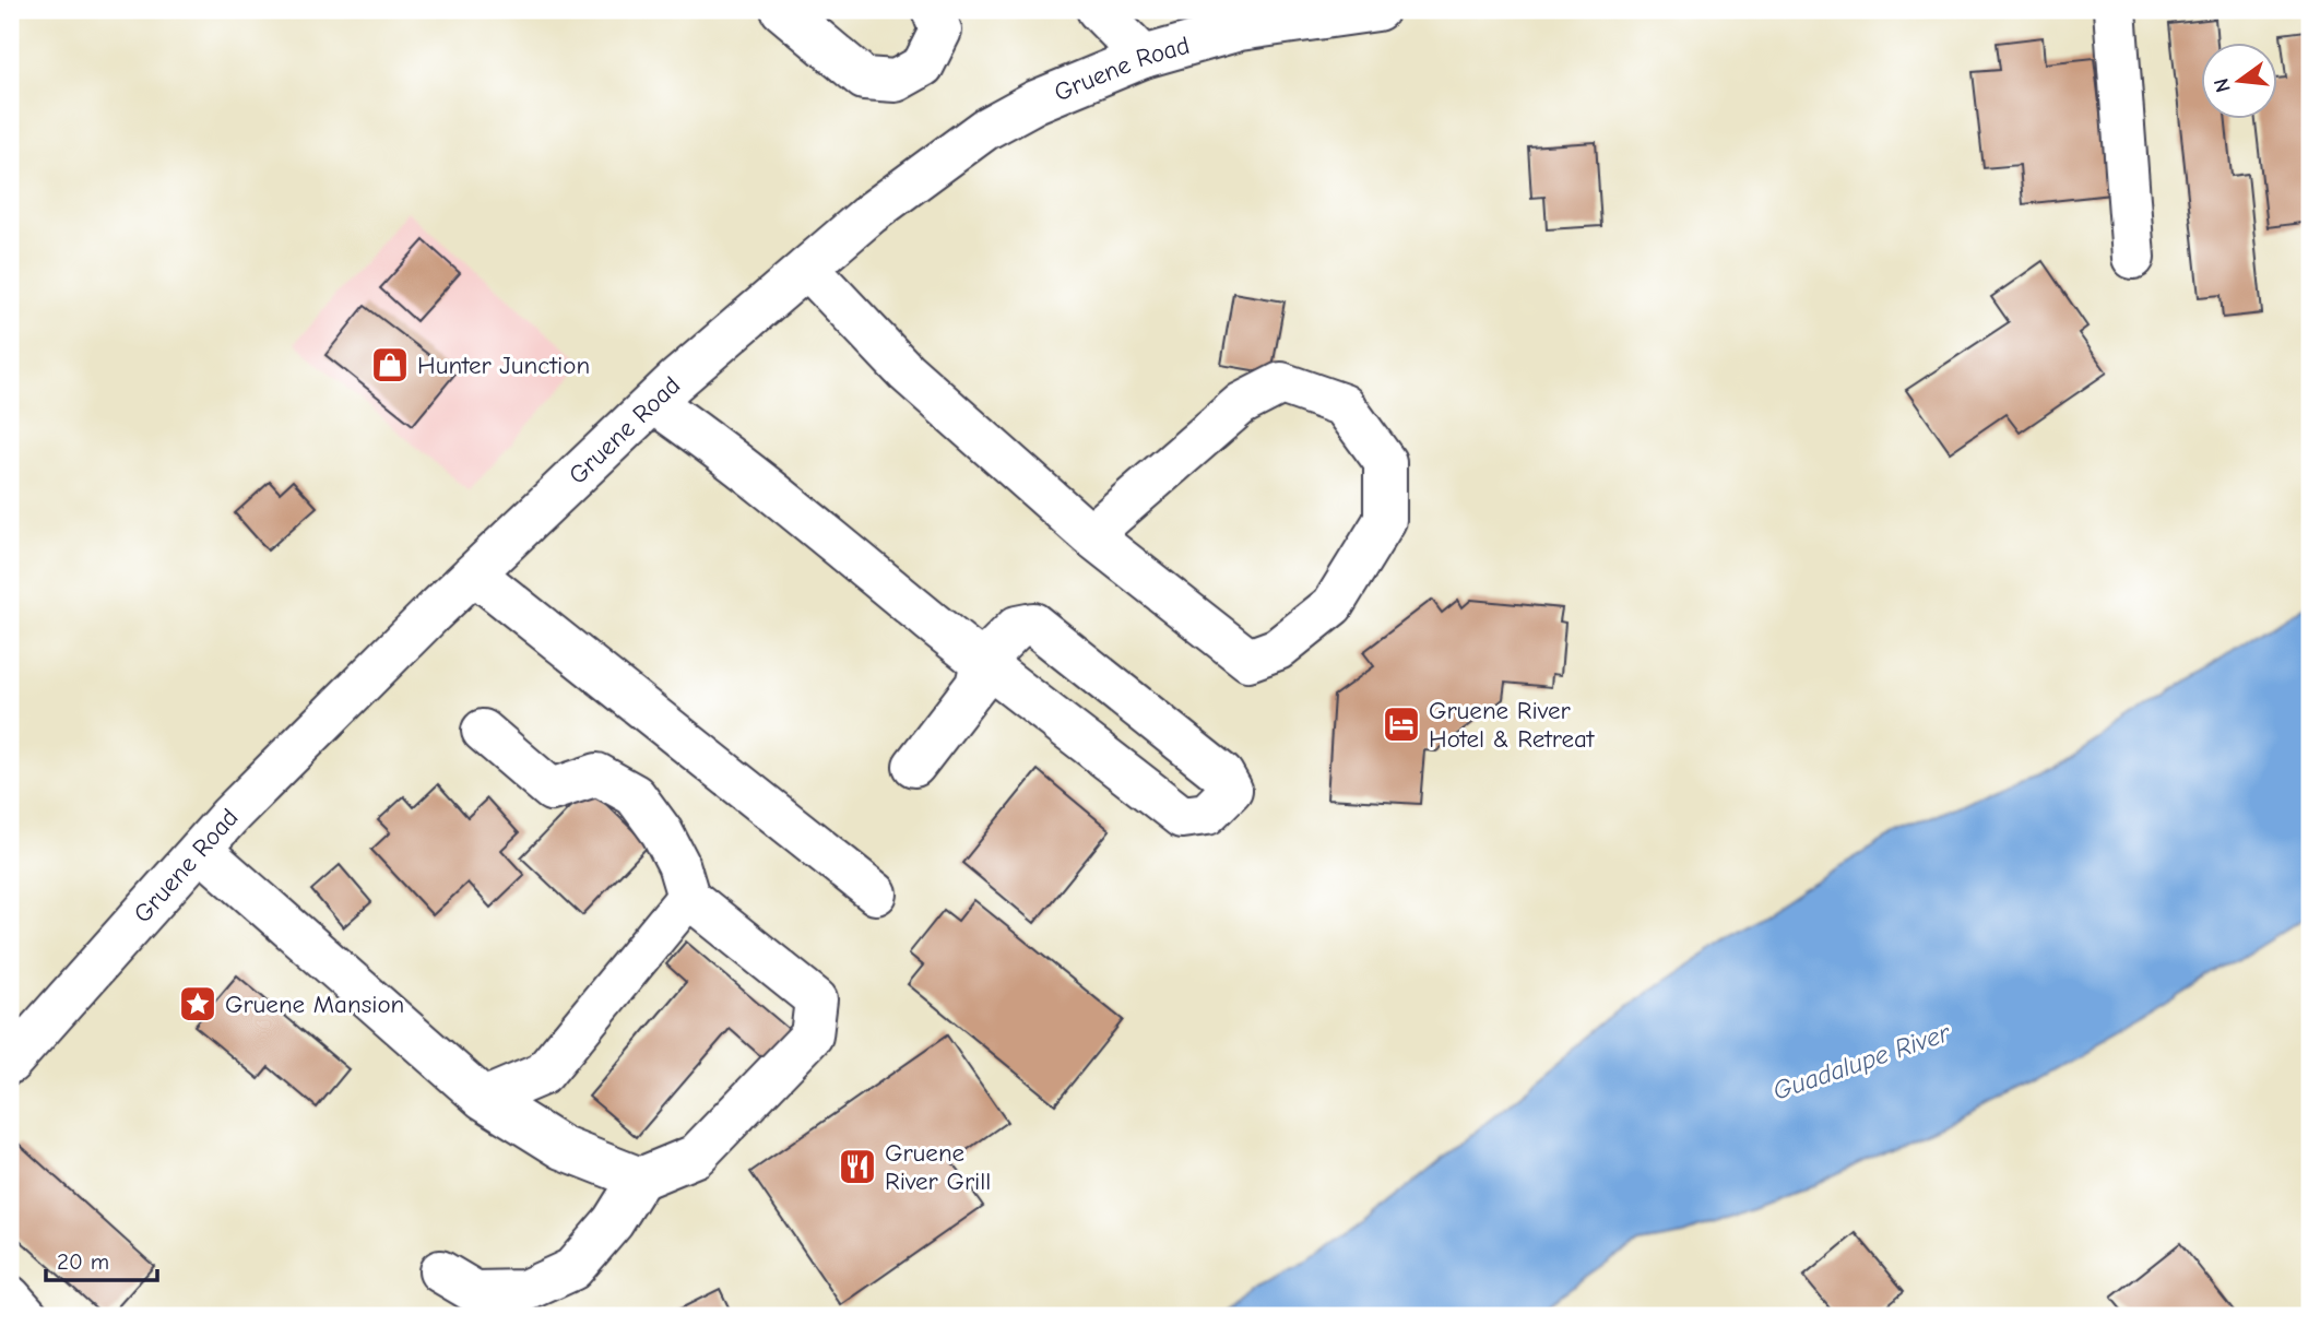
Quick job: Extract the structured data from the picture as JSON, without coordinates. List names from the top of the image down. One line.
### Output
{"streets":{"street":["Gruene Road"]},"water":["Guadalupe River"],"places":{"shop":["Hunter Junction"],"hotel":["Gruene River Hotel & Retreat"],"place":["Gruene Mansion"],"restaurant":["Gruene River Grill"]},"scale_bar":"20 m","north":"left"}
